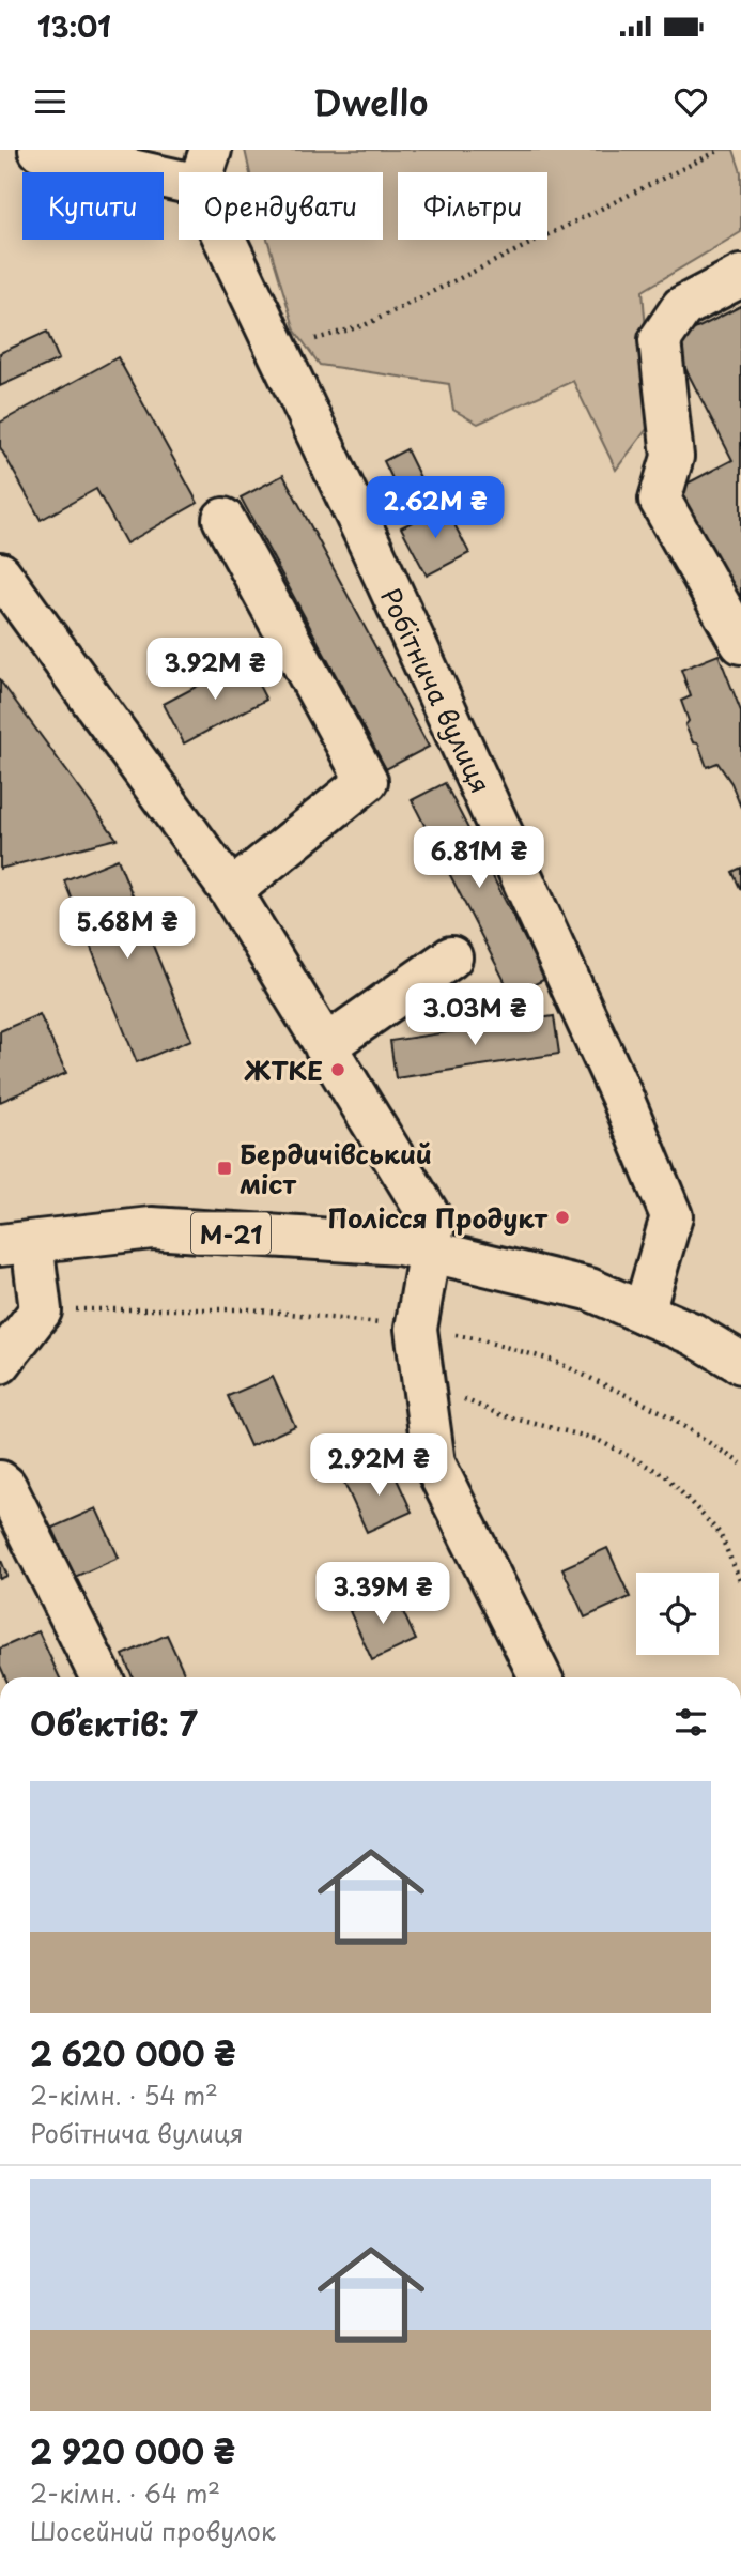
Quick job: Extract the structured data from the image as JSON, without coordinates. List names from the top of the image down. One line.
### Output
{"streets":{"main road":["Робітнича вулиця","М-21"]},"crossings":[["Робітнича вулиця","М-21"]],"places":{"other":["ЖТКЕ","Полісся Продукт"],"transit":["Бердичівський міст"]},"page":{"status":"13:01","header":"Dwello","chip":["Купити","Орендувати","Фільтри"],"price":["2.62M ₴","3.92M ₴","6.81M ₴","5.68M ₴","3.03M ₴","2.92M ₴","3.39M ₴"],"heading":"Об’єктів: 7","list":[{"name":"2 620 000 ₴","note":"2-кімн. · 54 m² · Робітнича вулиця"},{"name":"2 920 000 ₴","note":"2-кімн. · 64 m² · Шосейний провулок"}]}}
